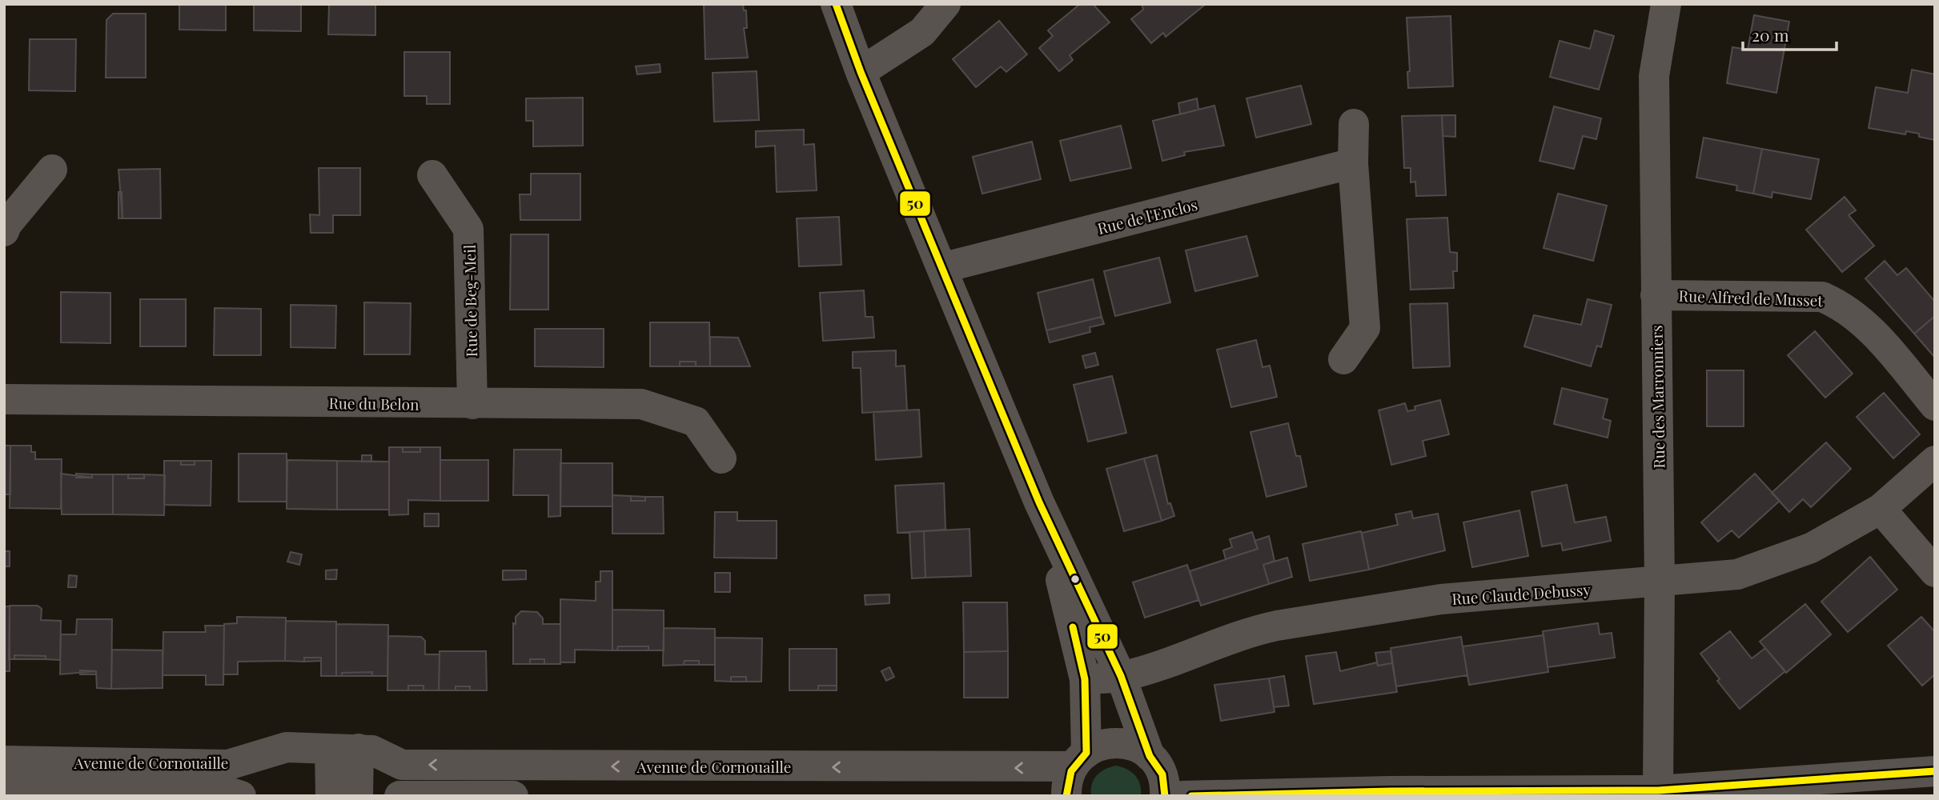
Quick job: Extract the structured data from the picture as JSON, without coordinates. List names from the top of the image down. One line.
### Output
{"streets":{"street":["Rue de l'Enclos","Rue Alfred de Musset","Rue de Beg-Meil","Rue des Marronniers","Rue du Belon","Rue Claude Debussy","Avenue de Cornouaille"]},"crossings":[["Rue Alfred de Musset","Rue des Marronniers"],["Rue de Beg-Meil","Rue du Belon"],["Rue des Marronniers","Rue Claude Debussy"]],"one_way":["Avenue de Cornouaille"],"lines":["transit line 50"],"scale_bar":"20 m"}
